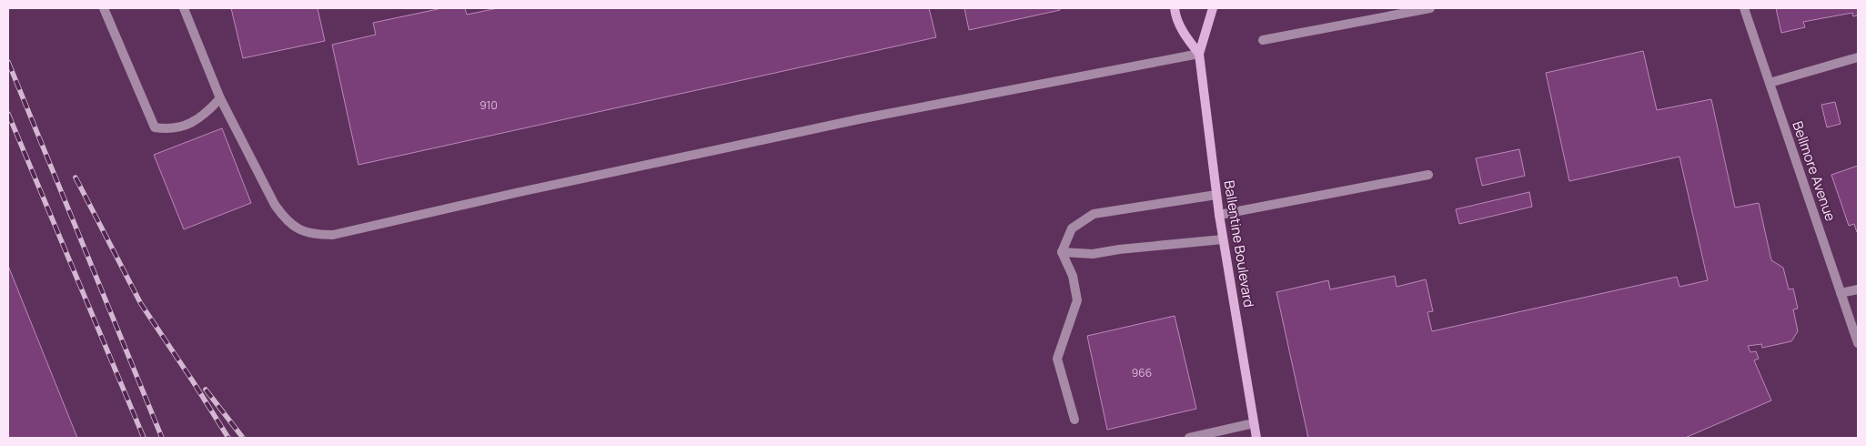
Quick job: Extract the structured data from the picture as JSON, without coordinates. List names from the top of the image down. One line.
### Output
{"streets":{"main road":["Ballentine Boulevard"],"street":["Bellmore Avenue"]},"house_numbers":["910","966"]}
